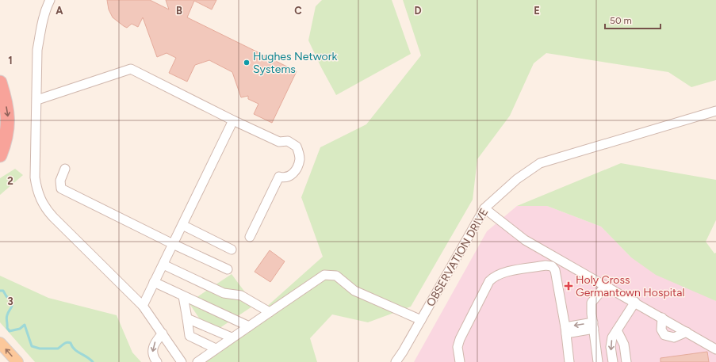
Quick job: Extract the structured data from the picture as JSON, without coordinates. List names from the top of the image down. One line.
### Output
{"streets":{"street":["OBSERVATION DRIVE"]},"places":{"other":["Hughes Network Systems"],"health":["Holy Cross Germantown Hospital"]},"scale_bar":"50 m","grid":{"columns":["A","B","C","D","E"],"rows":["1","2","3"]}}
